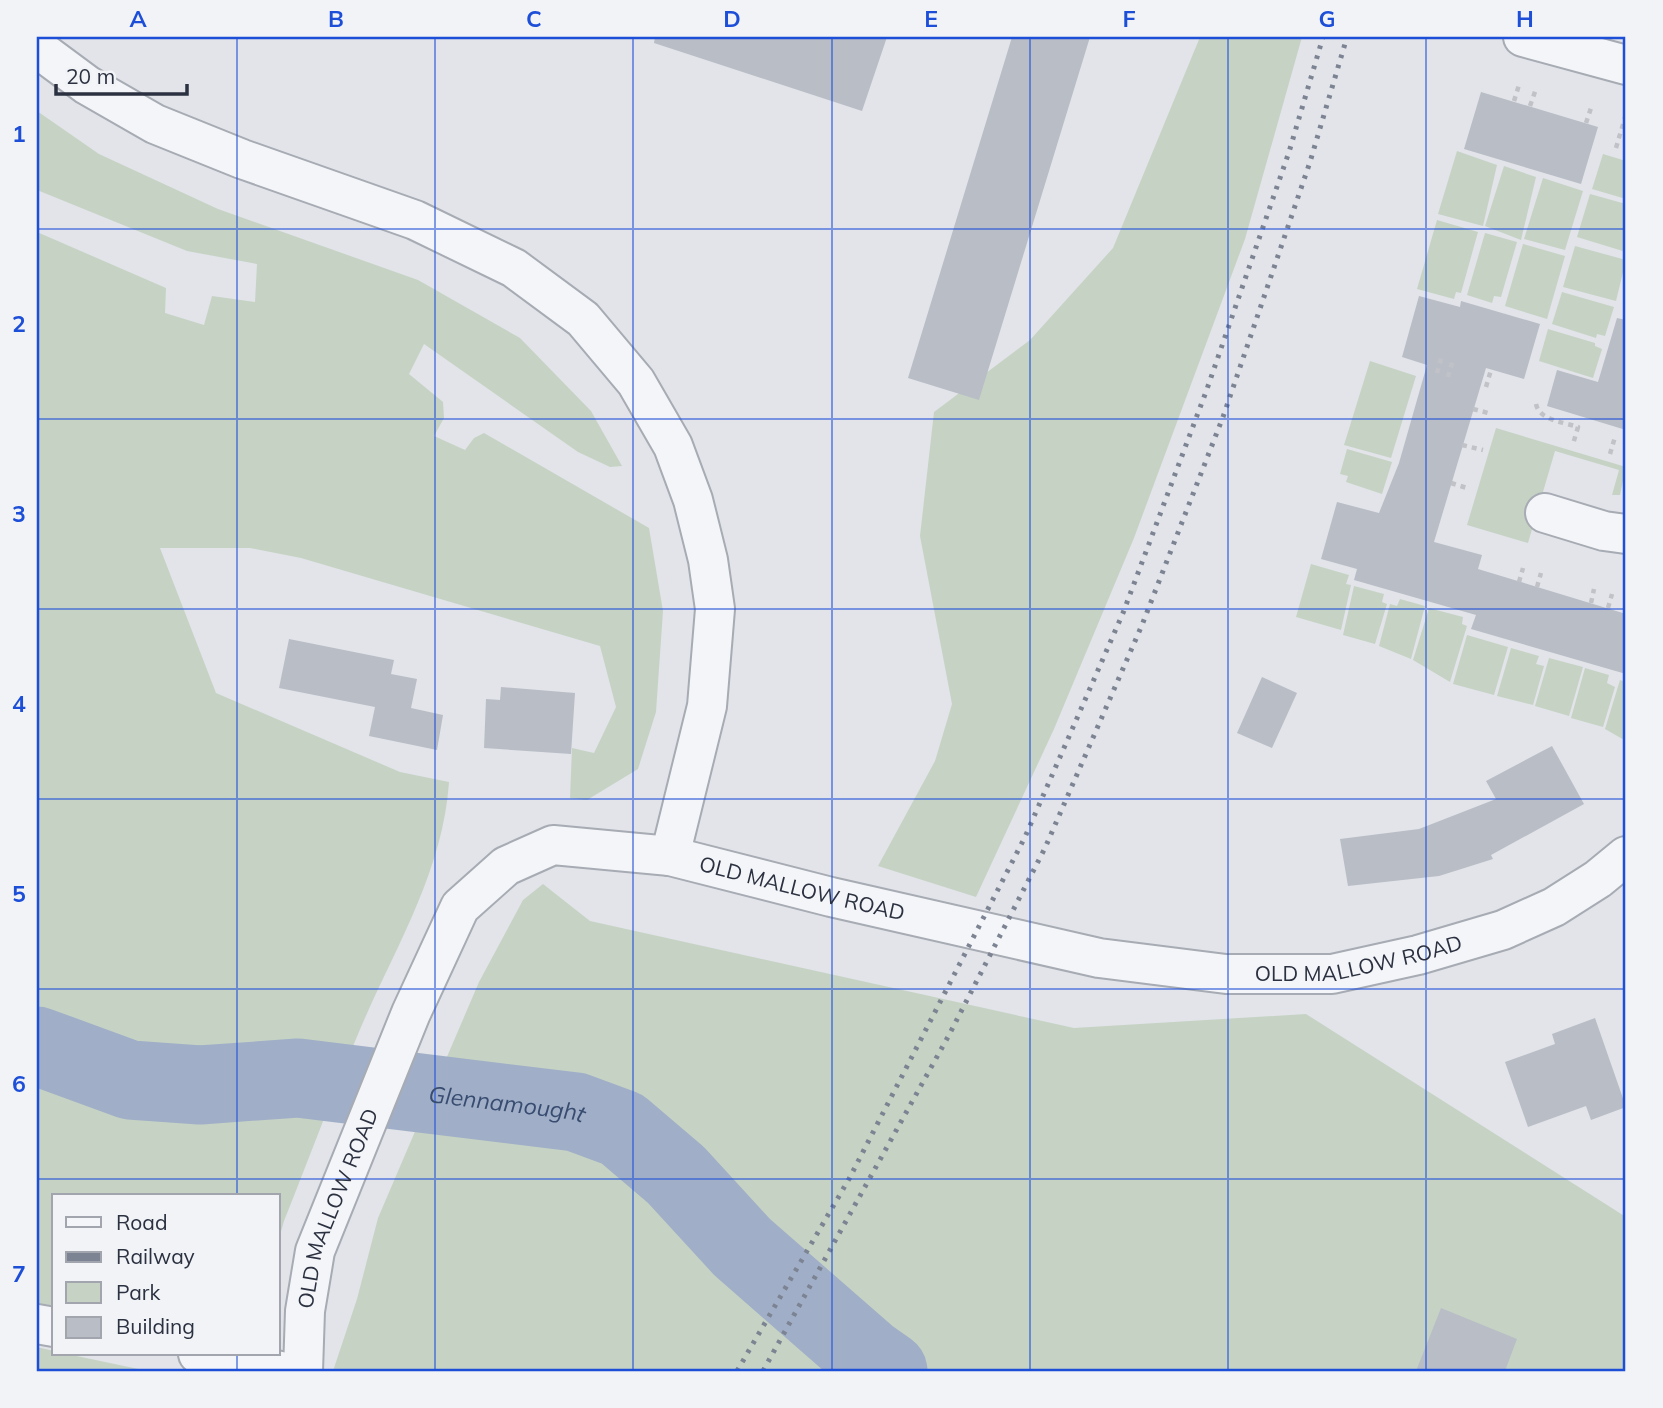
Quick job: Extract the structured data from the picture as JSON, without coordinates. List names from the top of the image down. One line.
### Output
{"streets":{"street":["OLD MALLOW ROAD"]},"water":["Glennamought"],"legend":["Road","Railway","Park","Building"],"scale_bar":"20 m","grid":{"columns":["A","B","C","D","E","F","G","H"],"rows":["1","2","3","4","5","6","7"]}}
